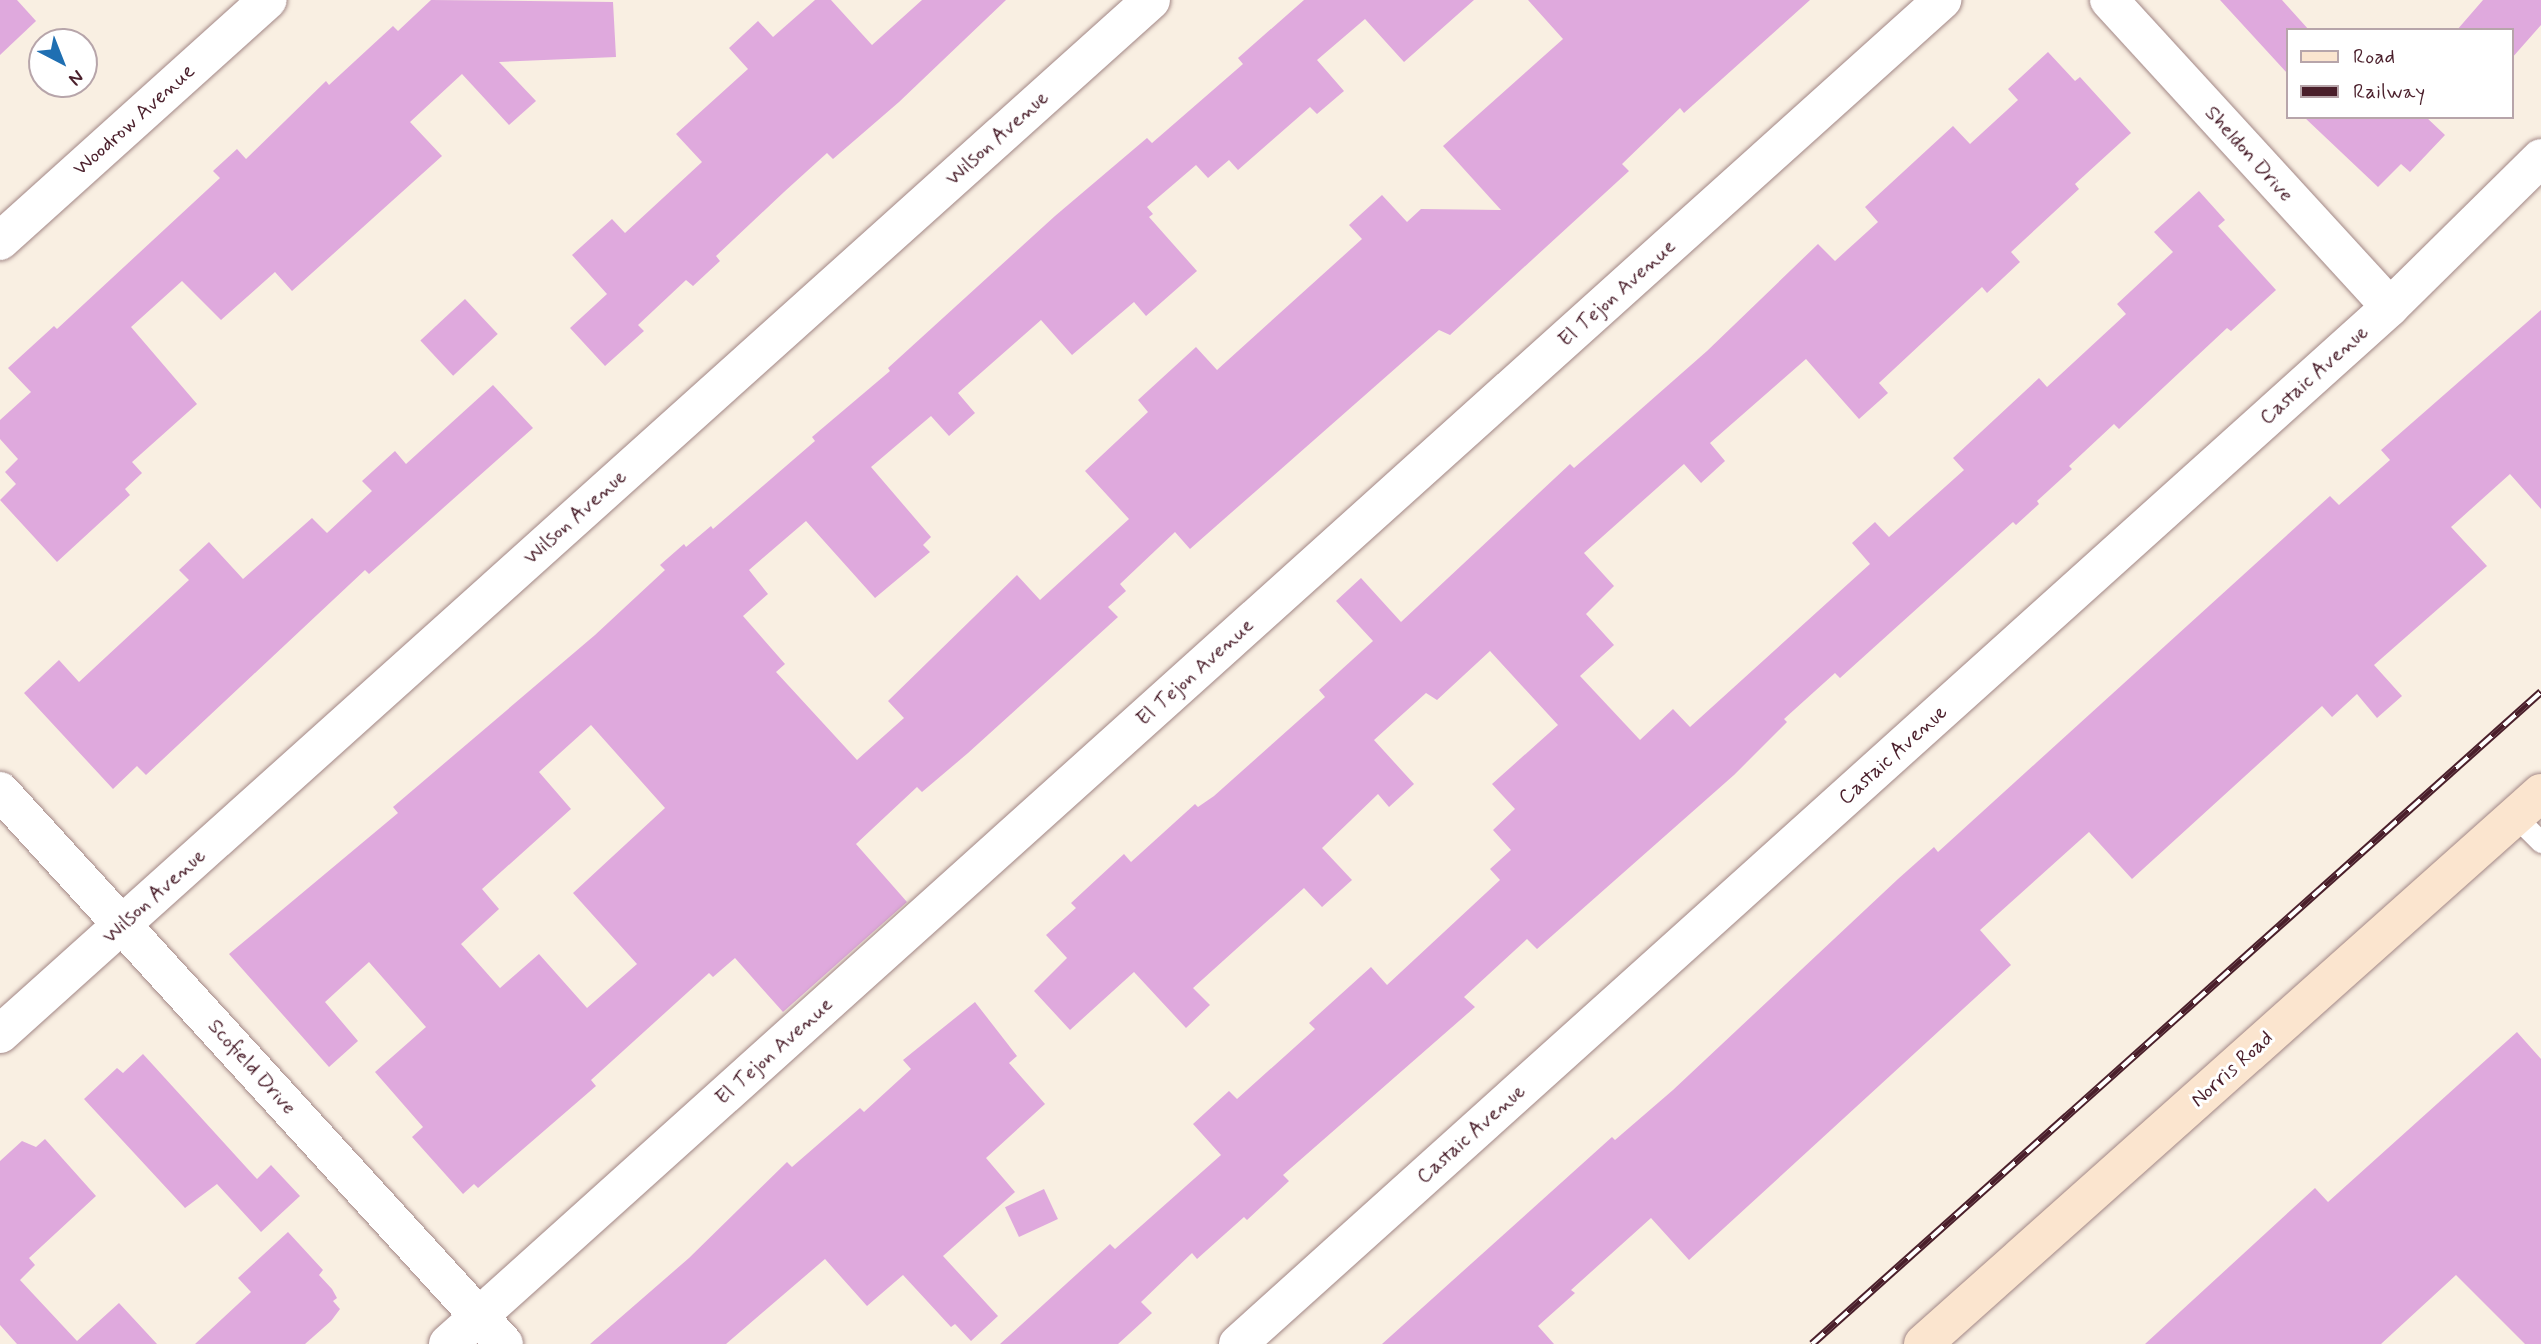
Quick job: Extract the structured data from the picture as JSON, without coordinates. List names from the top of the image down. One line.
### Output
{"streets":{"street":["Woodrow Avenue","Wilson Avenue","Sheldon Drive","El Tejon Avenue","Castaic Avenue","Scofield Drive","Norris Road"]},"crossings":[["Wilson Avenue","Scofield Drive"],["Sheldon Drive","Castaic Avenue"],["El Tejon Avenue","Scofield Drive"]],"legend":["Road","Railway"],"north":"bottom right"}
